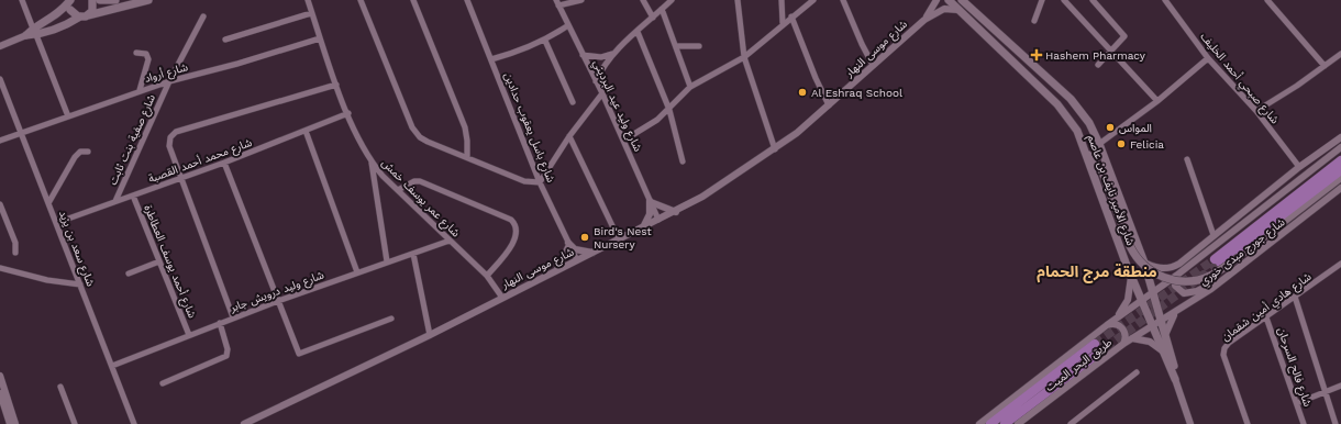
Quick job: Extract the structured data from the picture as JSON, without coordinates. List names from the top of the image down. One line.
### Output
{"streets":{"main road":["شارع الأمير نايف بن عاصم","طريق البحر الميت"],"street":["شارع موسى النهار","شارع أرواد","شارع صبحي أحمد الخليف","شارع وليد عيد البرديني","شارع باسل يعقوب حدادين","شارع صفية بنت ثابت","شارع محمد أحمد القصبة","شارع عمر يوسف خمش","شارع سعد بن يزيد","شارع جورج مبدى خوري","شارع أحمد يوسف العطاطرة","شارع وليد درويش جابر","شارع هادي أمين شقمان","شارع فالح السرحان"]},"crossings":[["شارع موسى النهار","شارع وليد عيد البرديني"],["شارع موسى النهار","شارع باسل يعقوب حدادين"],["شارع موسى النهار","شارع الأمير نايف بن عاصم"],["شارع موسى النهار","شارع عمر يوسف خمش"],["شارع أرواد","شارع صفية بنت ثابت"],["شارع أرواد","شارع عمر يوسف خمش"],["شارع أرواد","شارع سعد بن يزيد"],["شارع صفية بنت ثابت","شارع محمد أحمد القصبة"],["شارع محمد أحمد القصبة","شارع عمر يوسف خمش"],["شارع محمد أحمد القصبة","شارع سعد بن يزيد"],["شارع محمد أحمد القصبة","شارع أحمد يوسف العطاطرة"],["شارع الأمير نايف بن عاصم","شارع جورج مبدى خوري"],["شارع الأمير نايف بن عاصم","طريق البحر الميت"],["شارع عمر يوسف خمش","شارع وليد درويش جابر"],["شارع سعد بن يزيد","شارع وليد درويش جابر"],["شارع جورج مبدى خوري","طريق البحر الميت"],["شارع أحمد يوسف العطاطرة","شارع وليد درويش جابر"],["شارع هادي أمين شقمان","شارع فالح السرحان"]],"districts":["منطقة مرج الحمام"],"places":{"health":["Hashem Pharmacy"],"other":["Al Eshraq School","المواس","Felicia","Bird's Nest Nursery"]}}
